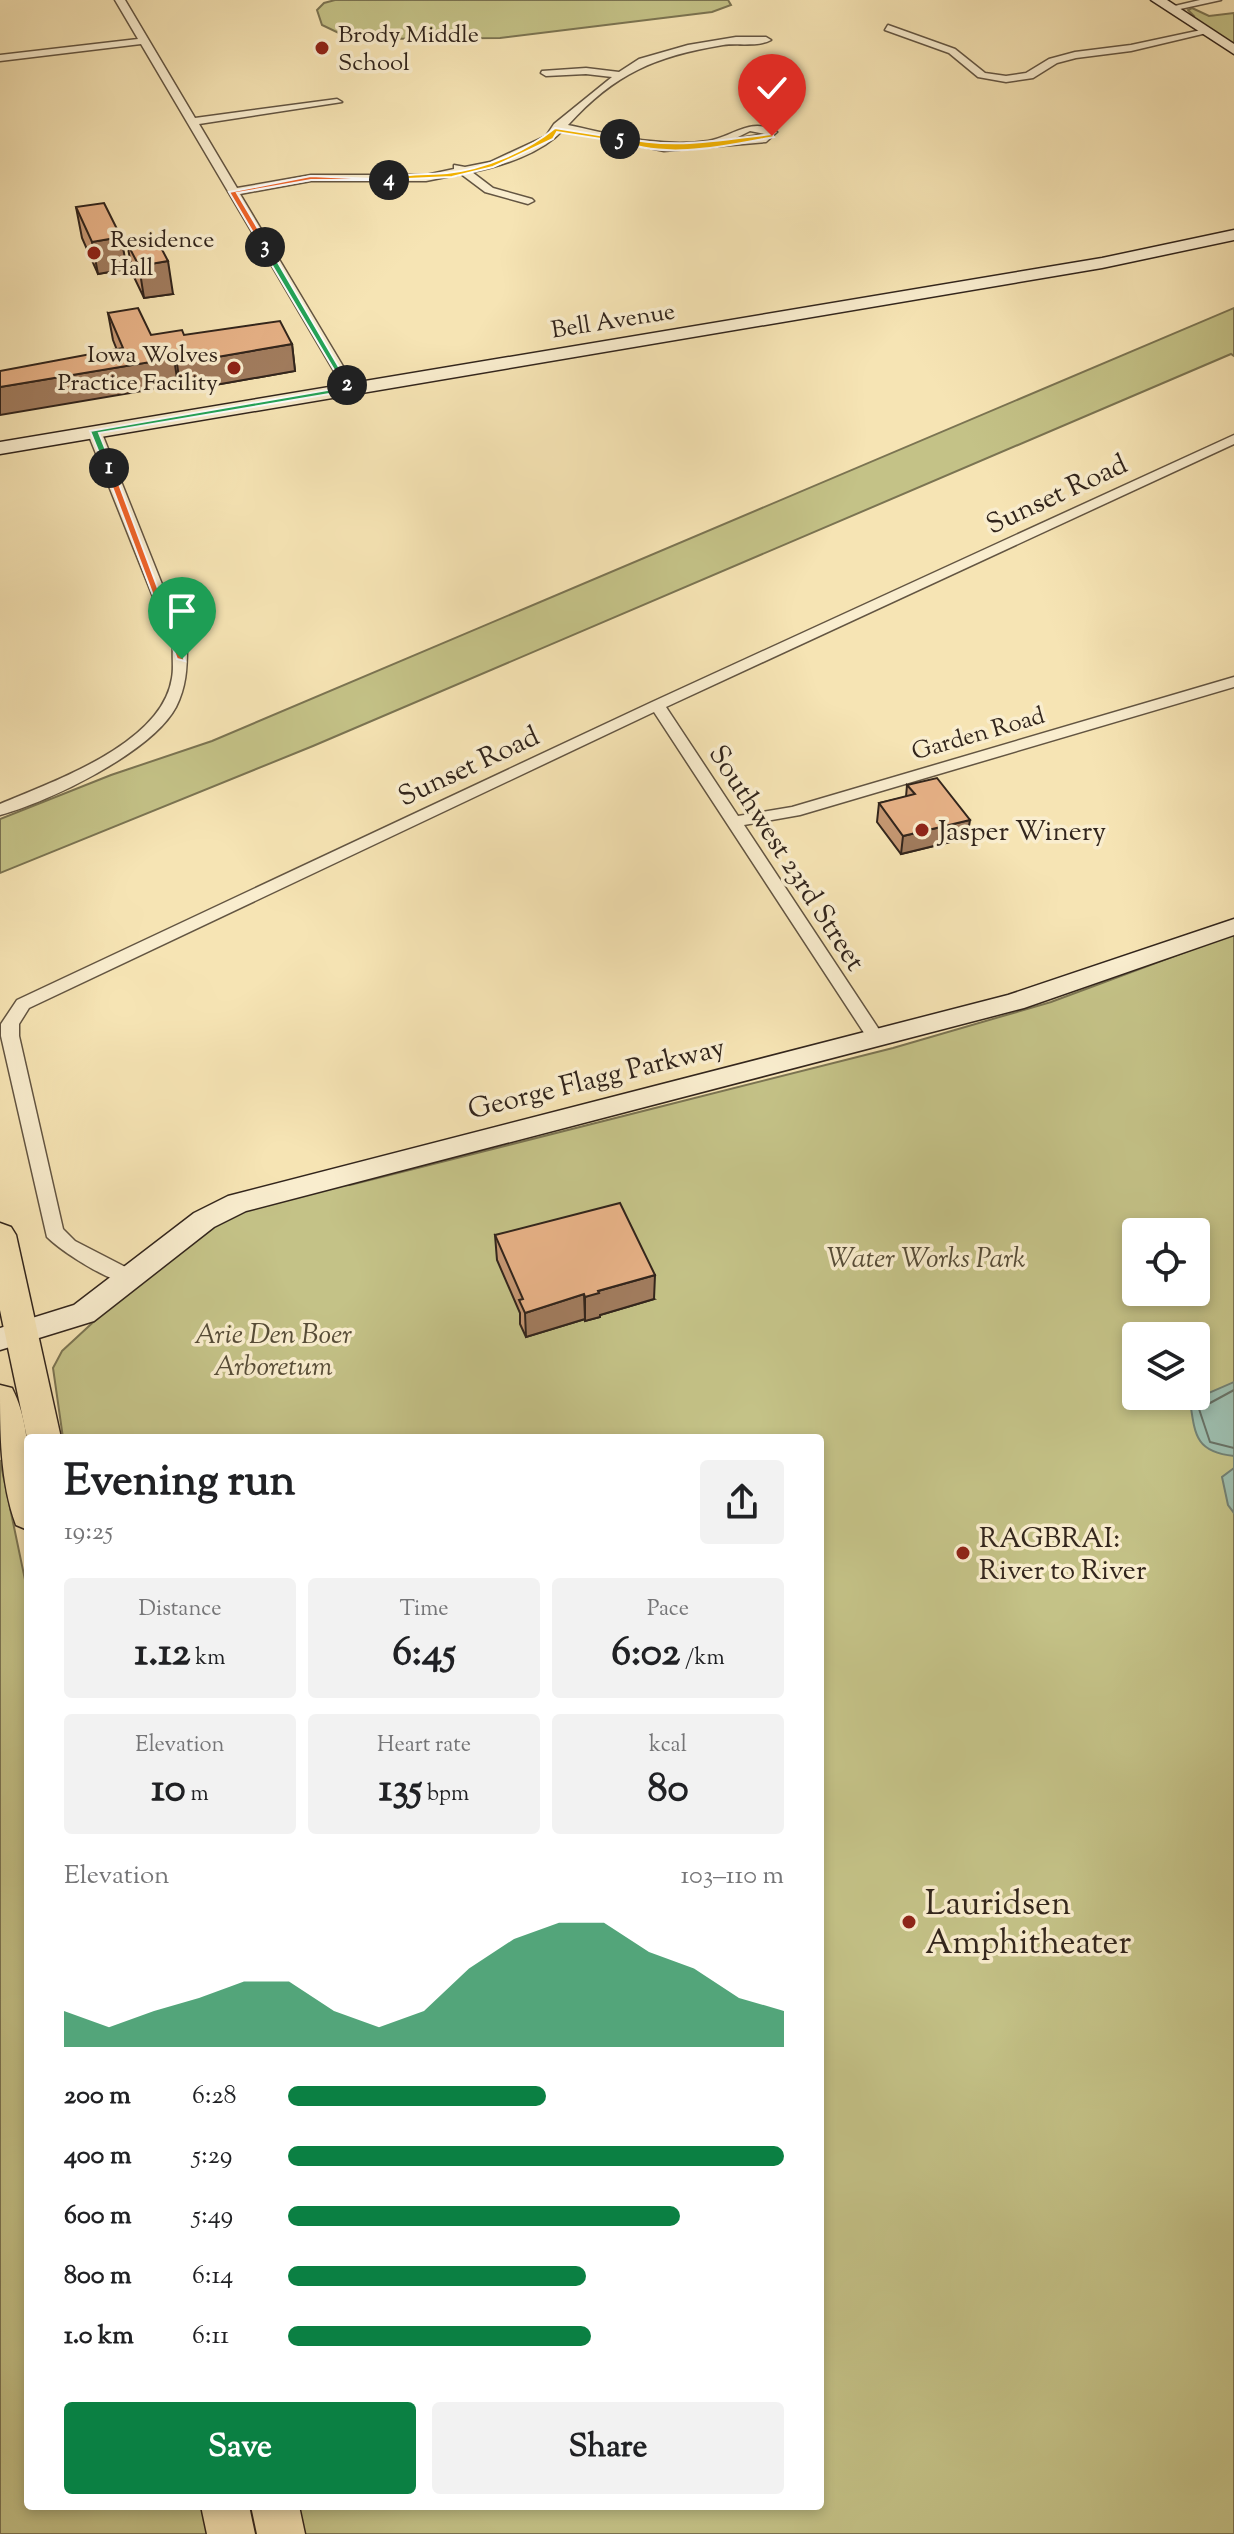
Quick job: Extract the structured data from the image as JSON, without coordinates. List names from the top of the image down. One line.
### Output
{"streets":{"street":["Bell Avenue","Sunset Road","Garden Road","Southwest 23rd Street","George Flagg Parkway"]},"crossings":[["Sunset Road","Southwest 23rd Street"],["Sunset Road","George Flagg Parkway"],["Garden Road","Southwest 23rd Street"],["Southwest 23rd Street","George Flagg Parkway"]],"parks":["Water Works Park","Arie Den Boer Arboretum"],"places":["Brody Middle School","Residence Hall","Iowa Wolves Practice Facility","Jasper Winery","RAGBRAI: River to River","Lauridsen Amphitheater"],"page":{"pins":["5","4","3","2","1"],"heading":["Evening run","19:25"],"stats":[["Distance","1.12 km"],["Time","6:45"],["Pace","6:02 /km"],["Elevation","10 m"],["Heart rate","135 bpm"],["kcal","80"]],"chart":["Elevation","103–110 m"],"list":[{"name":"200 m","note":"6:28"},{"name":"400 m","note":"5:29"},{"name":"600 m","note":"5:49"},{"name":"800 m","note":"6:14"},{"name":"1.0 km","note":"6:11"}],"buttons":["Save","Share"]}}
